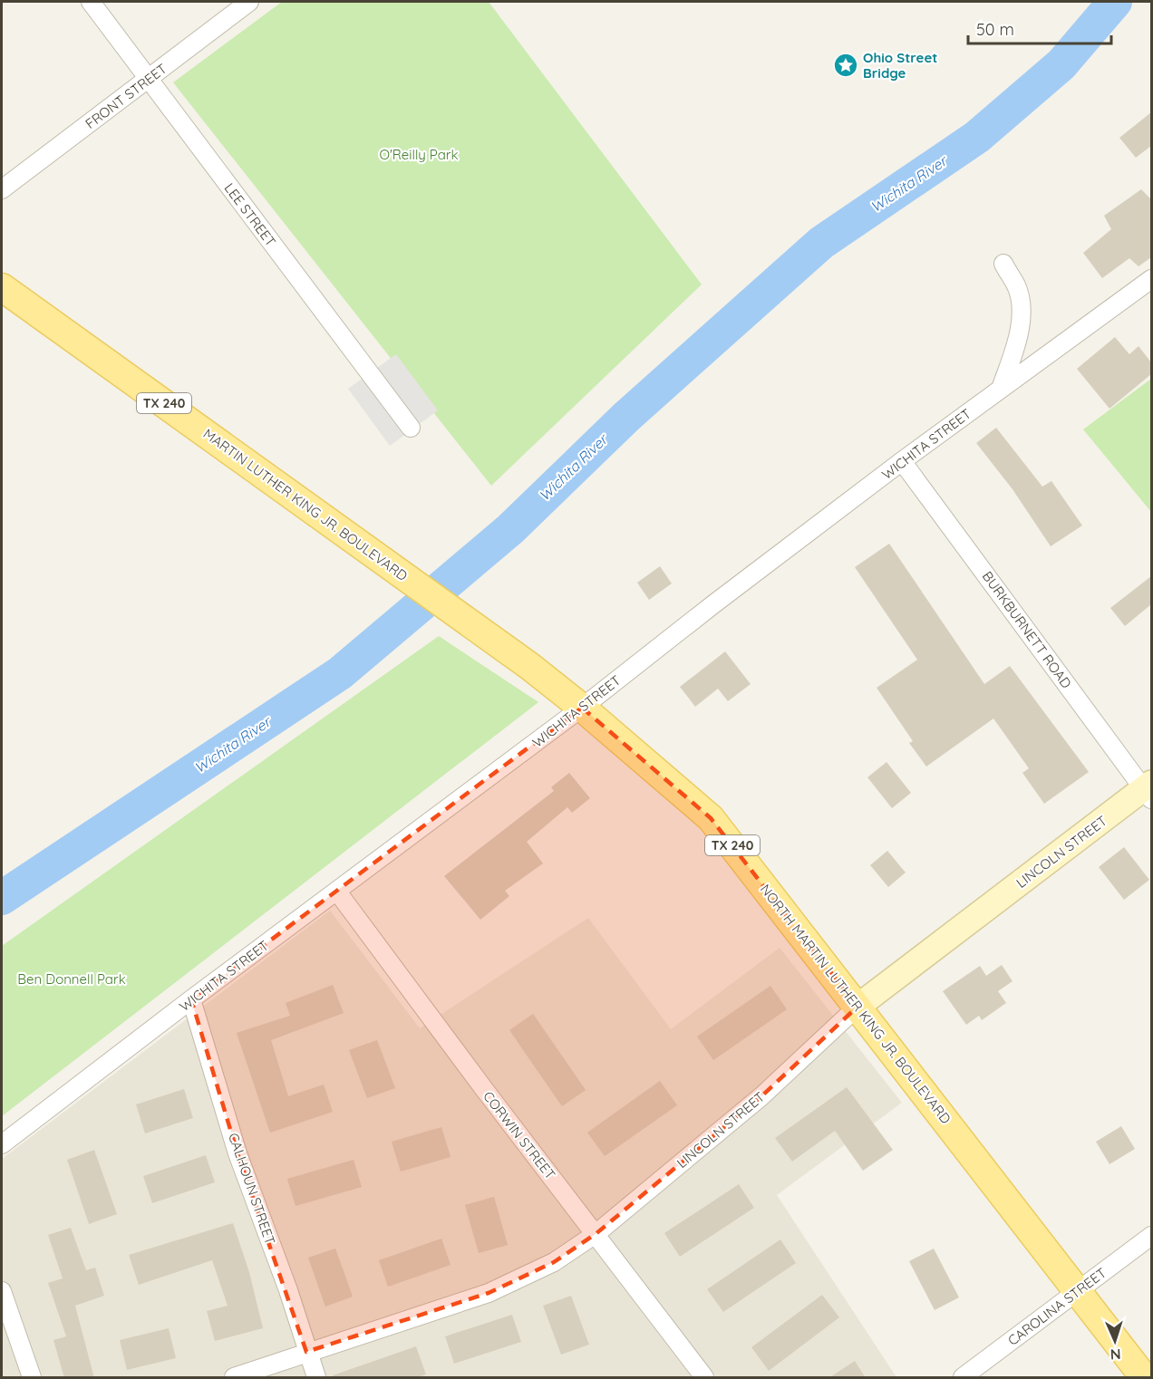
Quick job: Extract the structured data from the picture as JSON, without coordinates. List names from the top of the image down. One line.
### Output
{"streets":{"main road":["TX 240","MARTIN LUTHER KING JR. BOULEVARD","LINCOLN STREET","NORTH MARTIN LUTHER KING JR. BOULEVARD"],"street":["FRONT STREET","LEE STREET","WICHITA STREET","BURKBURNETT ROAD","CORWIN STREET","CALHOUN STREET","CAROLINA STREET"]},"crossings":[["FRONT STREET","LEE STREET"],["WICHITA STREET","BURKBURNETT ROAD"],["WICHITA STREET","NORTH MARTIN LUTHER KING JR. BOULEVARD"],["WICHITA STREET","CORWIN STREET"],["WICHITA STREET","CALHOUN STREET"],["MARTIN LUTHER KING JR. BOULEVARD","NORTH MARTIN LUTHER KING JR. BOULEVARD"],["BURKBURNETT ROAD","LINCOLN STREET"],["LINCOLN STREET","NORTH MARTIN LUTHER KING JR. BOULEVARD"],["LINCOLN STREET","CORWIN STREET"],["LINCOLN STREET","CALHOUN STREET"],["NORTH MARTIN LUTHER KING JR. BOULEVARD","CAROLINA STREET"]],"water":["Wichita River"],"parks":["O'Reilly Park","Ben Donnell Park"],"places":{"place":["Ohio Street Bridge"]},"scale_bar":"50 m","north":"bottom"}
